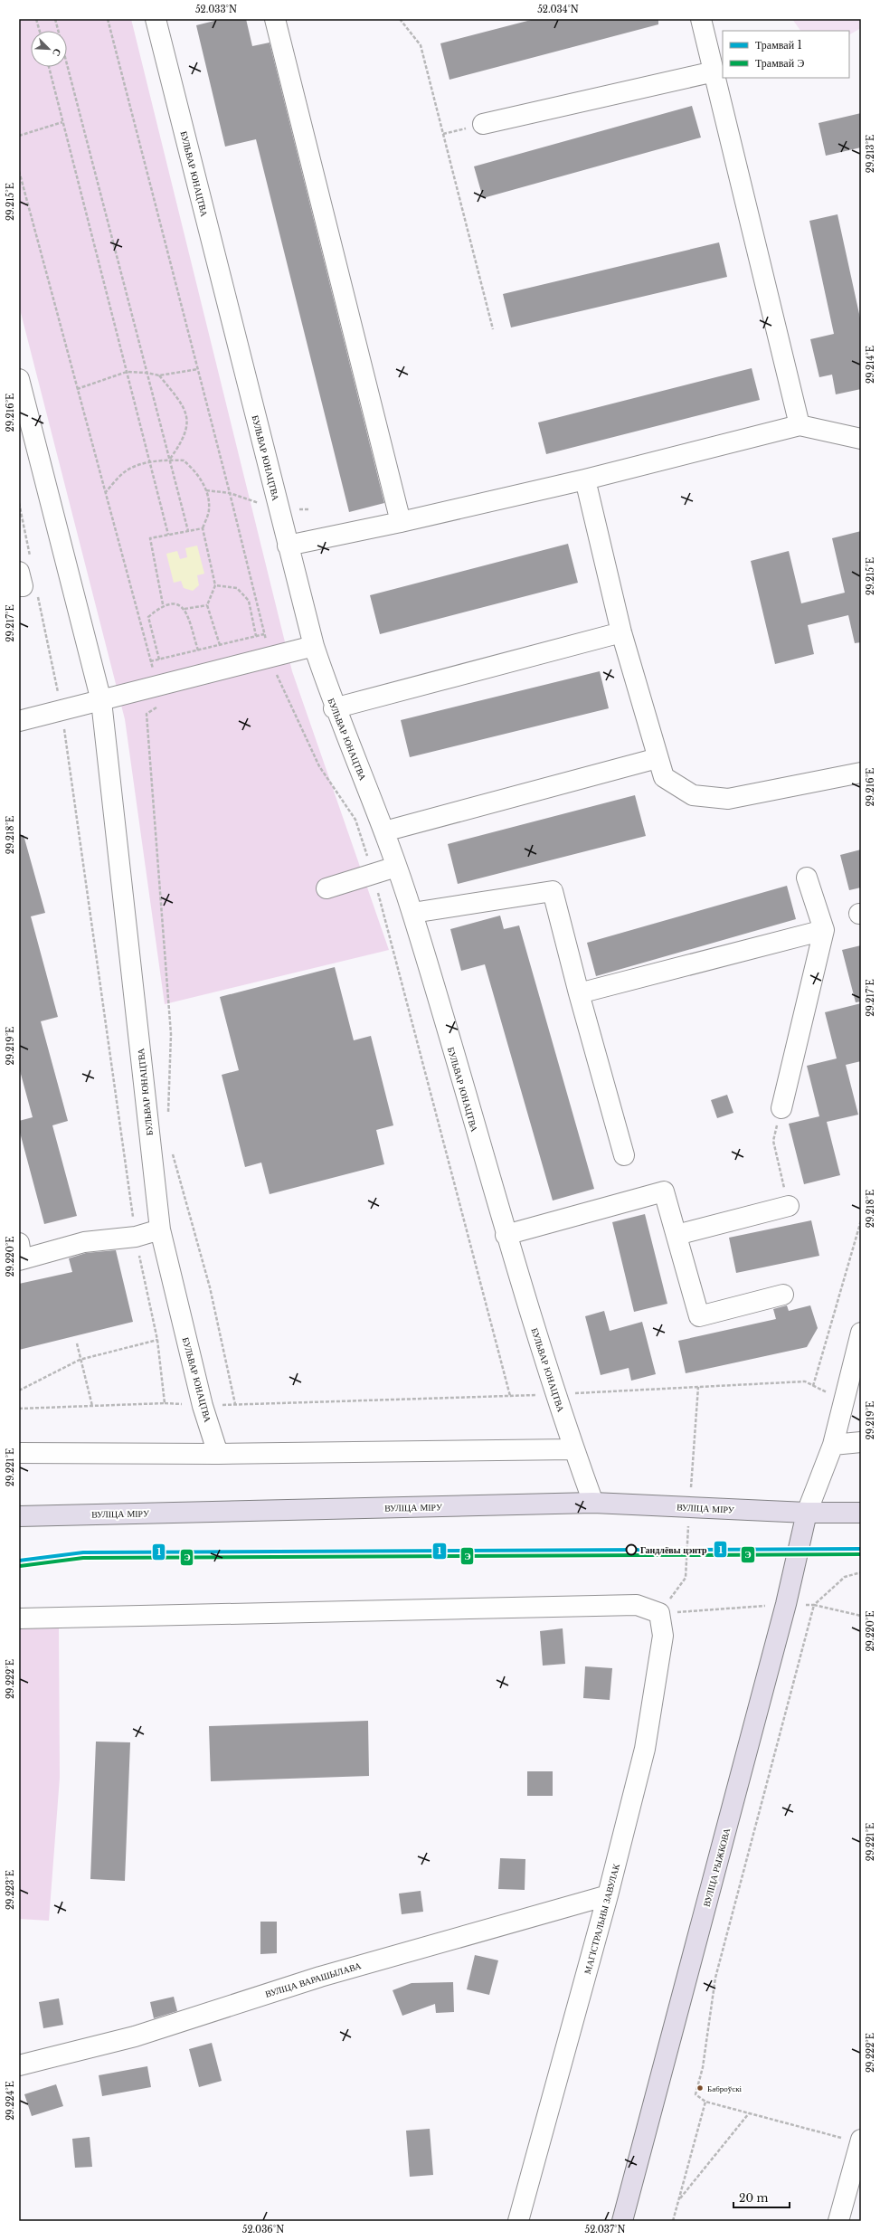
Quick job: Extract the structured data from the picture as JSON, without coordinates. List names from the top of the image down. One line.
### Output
{"streets":{"main road":["ВУЛІЦА МІРУ","ВУЛІЦА РЫЖКОВА"],"street":["БУЛЬВАР ЮНАЦТВА","МАГІСТРАЛЬНЫ ЗАВУЛАК","ВУЛІЦА ВАРАШЫЛАВА"]},"crossings":[["БУЛЬВАР ЮНАЦТВА","ВУЛІЦА МІРУ"],["ВУЛІЦА МІРУ","ВУЛІЦА РЫЖКОВА"],["МАГІСТРАЛЬНЫ ЗАВУЛАК","ВУЛІЦА ВАРАШЫЛАВА"]],"places":["Гандлёвы цэнтр","Баброўскі"],"lines":["tram line 1","tram line Э"],"legend":["Трамвай 1","Трамвай Э"],"scale_bar":"20 m","north":"bottom right","coordinates":["52.033°N","52.034°N","29.213°E","29.215°E","29.214°E","29.216°E","29.217°E","29.218°E","29.219°E","29.220°E","29.221°E","29.222°E","29.223°E","29.224°E","52.036°N","52.037°N"]}
